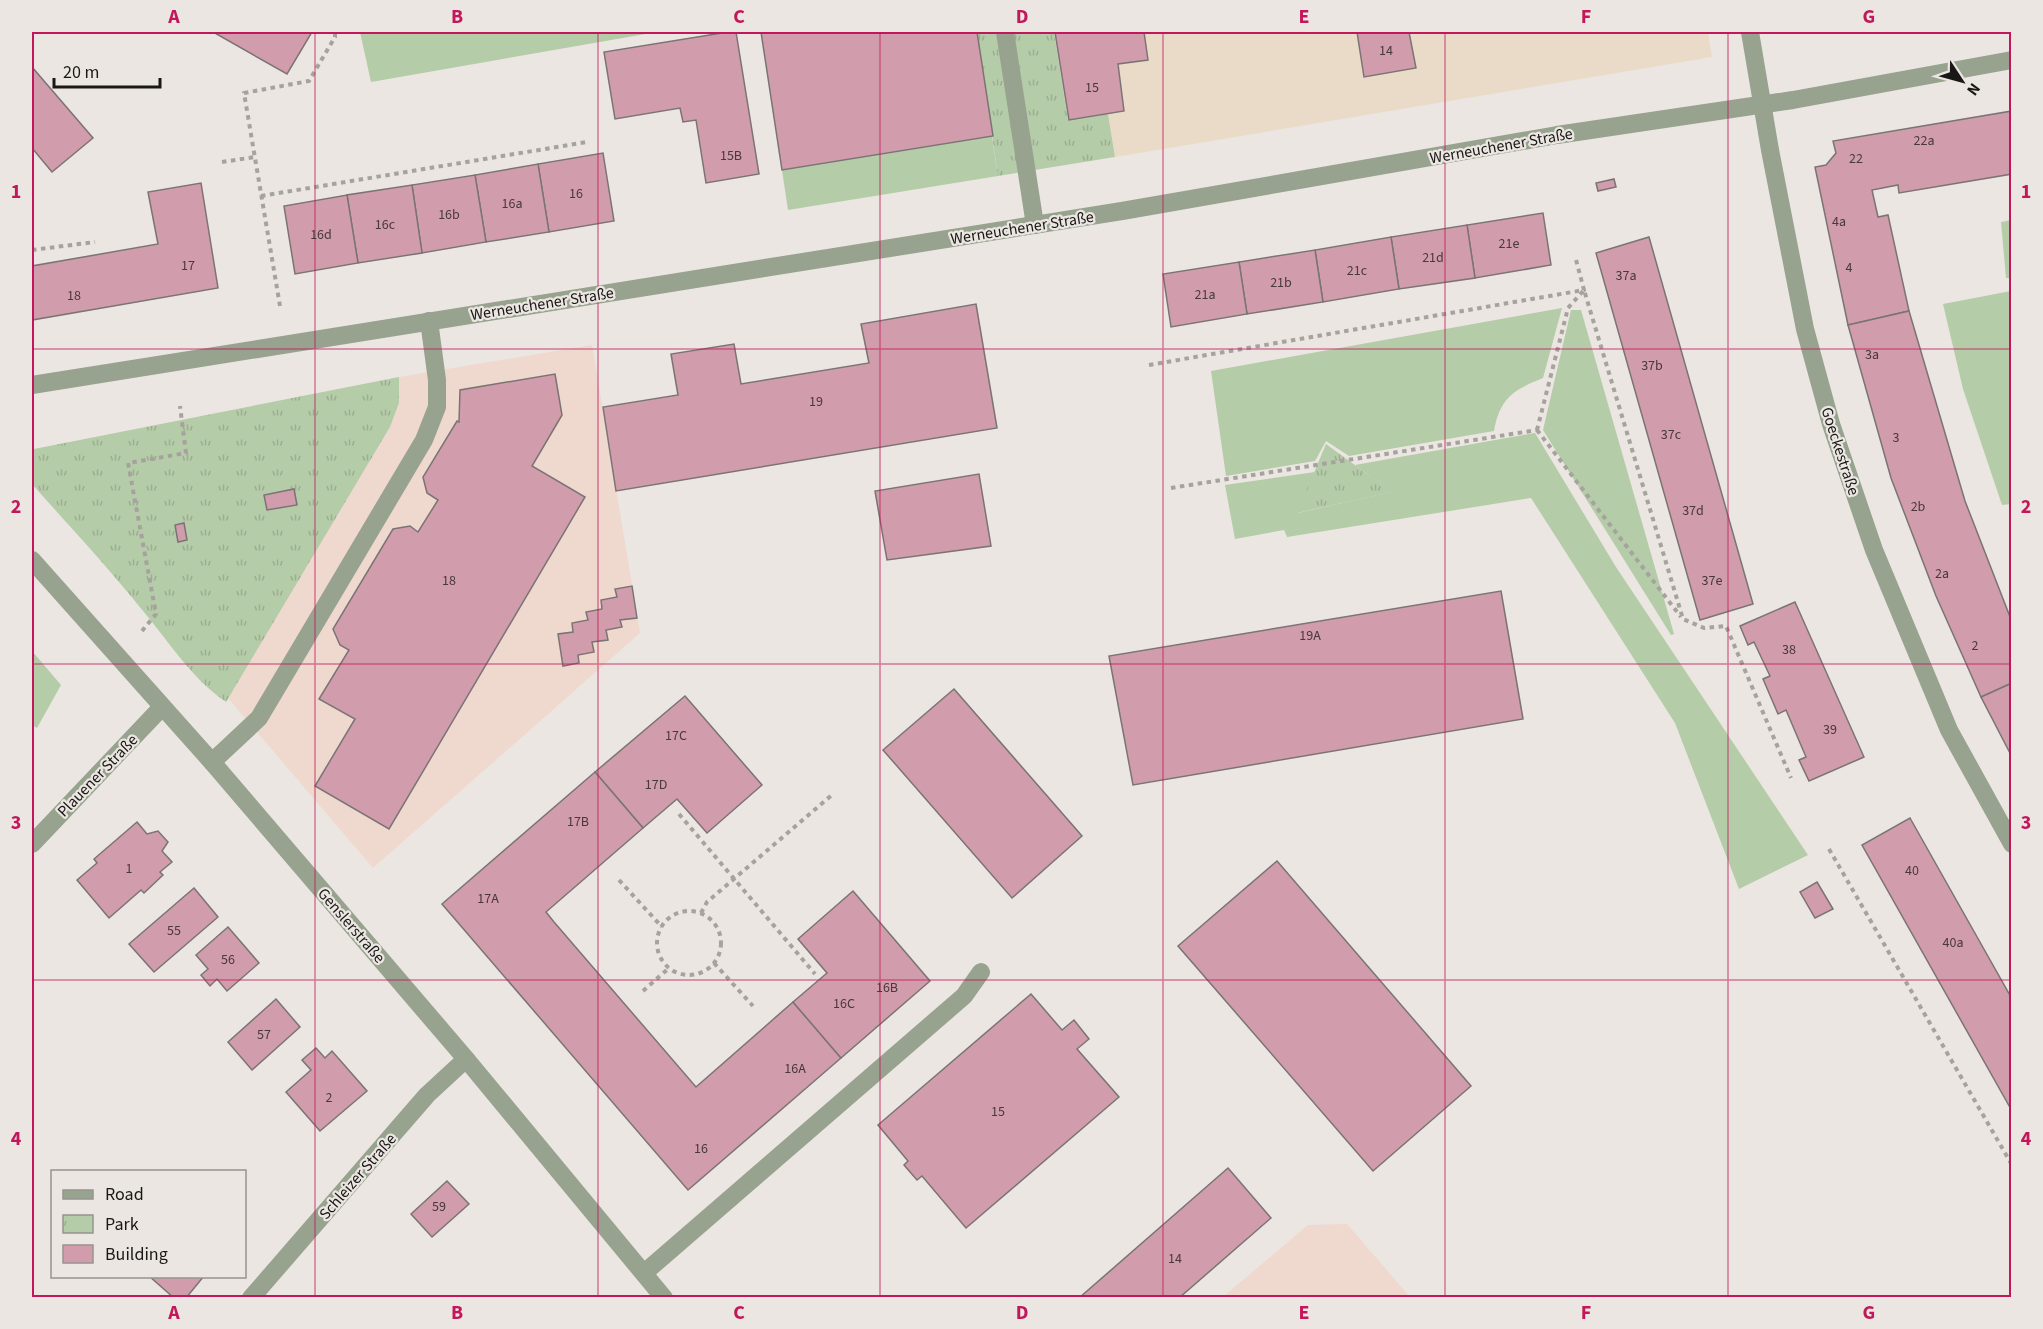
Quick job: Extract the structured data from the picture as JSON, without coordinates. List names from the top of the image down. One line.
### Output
{"streets":{"street":["Werneuchener Straße","Goeckestraße","Plauener Straße","Genslerstraße","Schleizer Straße"]},"crossings":[["Werneuchener Straße","Goeckestraße"],["Plauener Straße","Genslerstraße"],["Genslerstraße","Schleizer Straße"]],"house_numbers":["14","15","22a","15B","22","16","16a","16b","4a","16c","16d","21e","21d","17","4","21c","37a","21b","21a","18","3a","37b","19","37c","3","2b","37d","2a","18","37e","19A","2","38","39","17C","17D","17B","1","40","17A","55","40a","56","16B","16C","57","16A","2","15","16","59","14"],"legend":["Road","Park","Building"],"scale_bar":"20 m","north":"bottom right","grid":{"columns":["A","B","C","D","E","F","G"],"rows":["1","2","3","4"]}}
